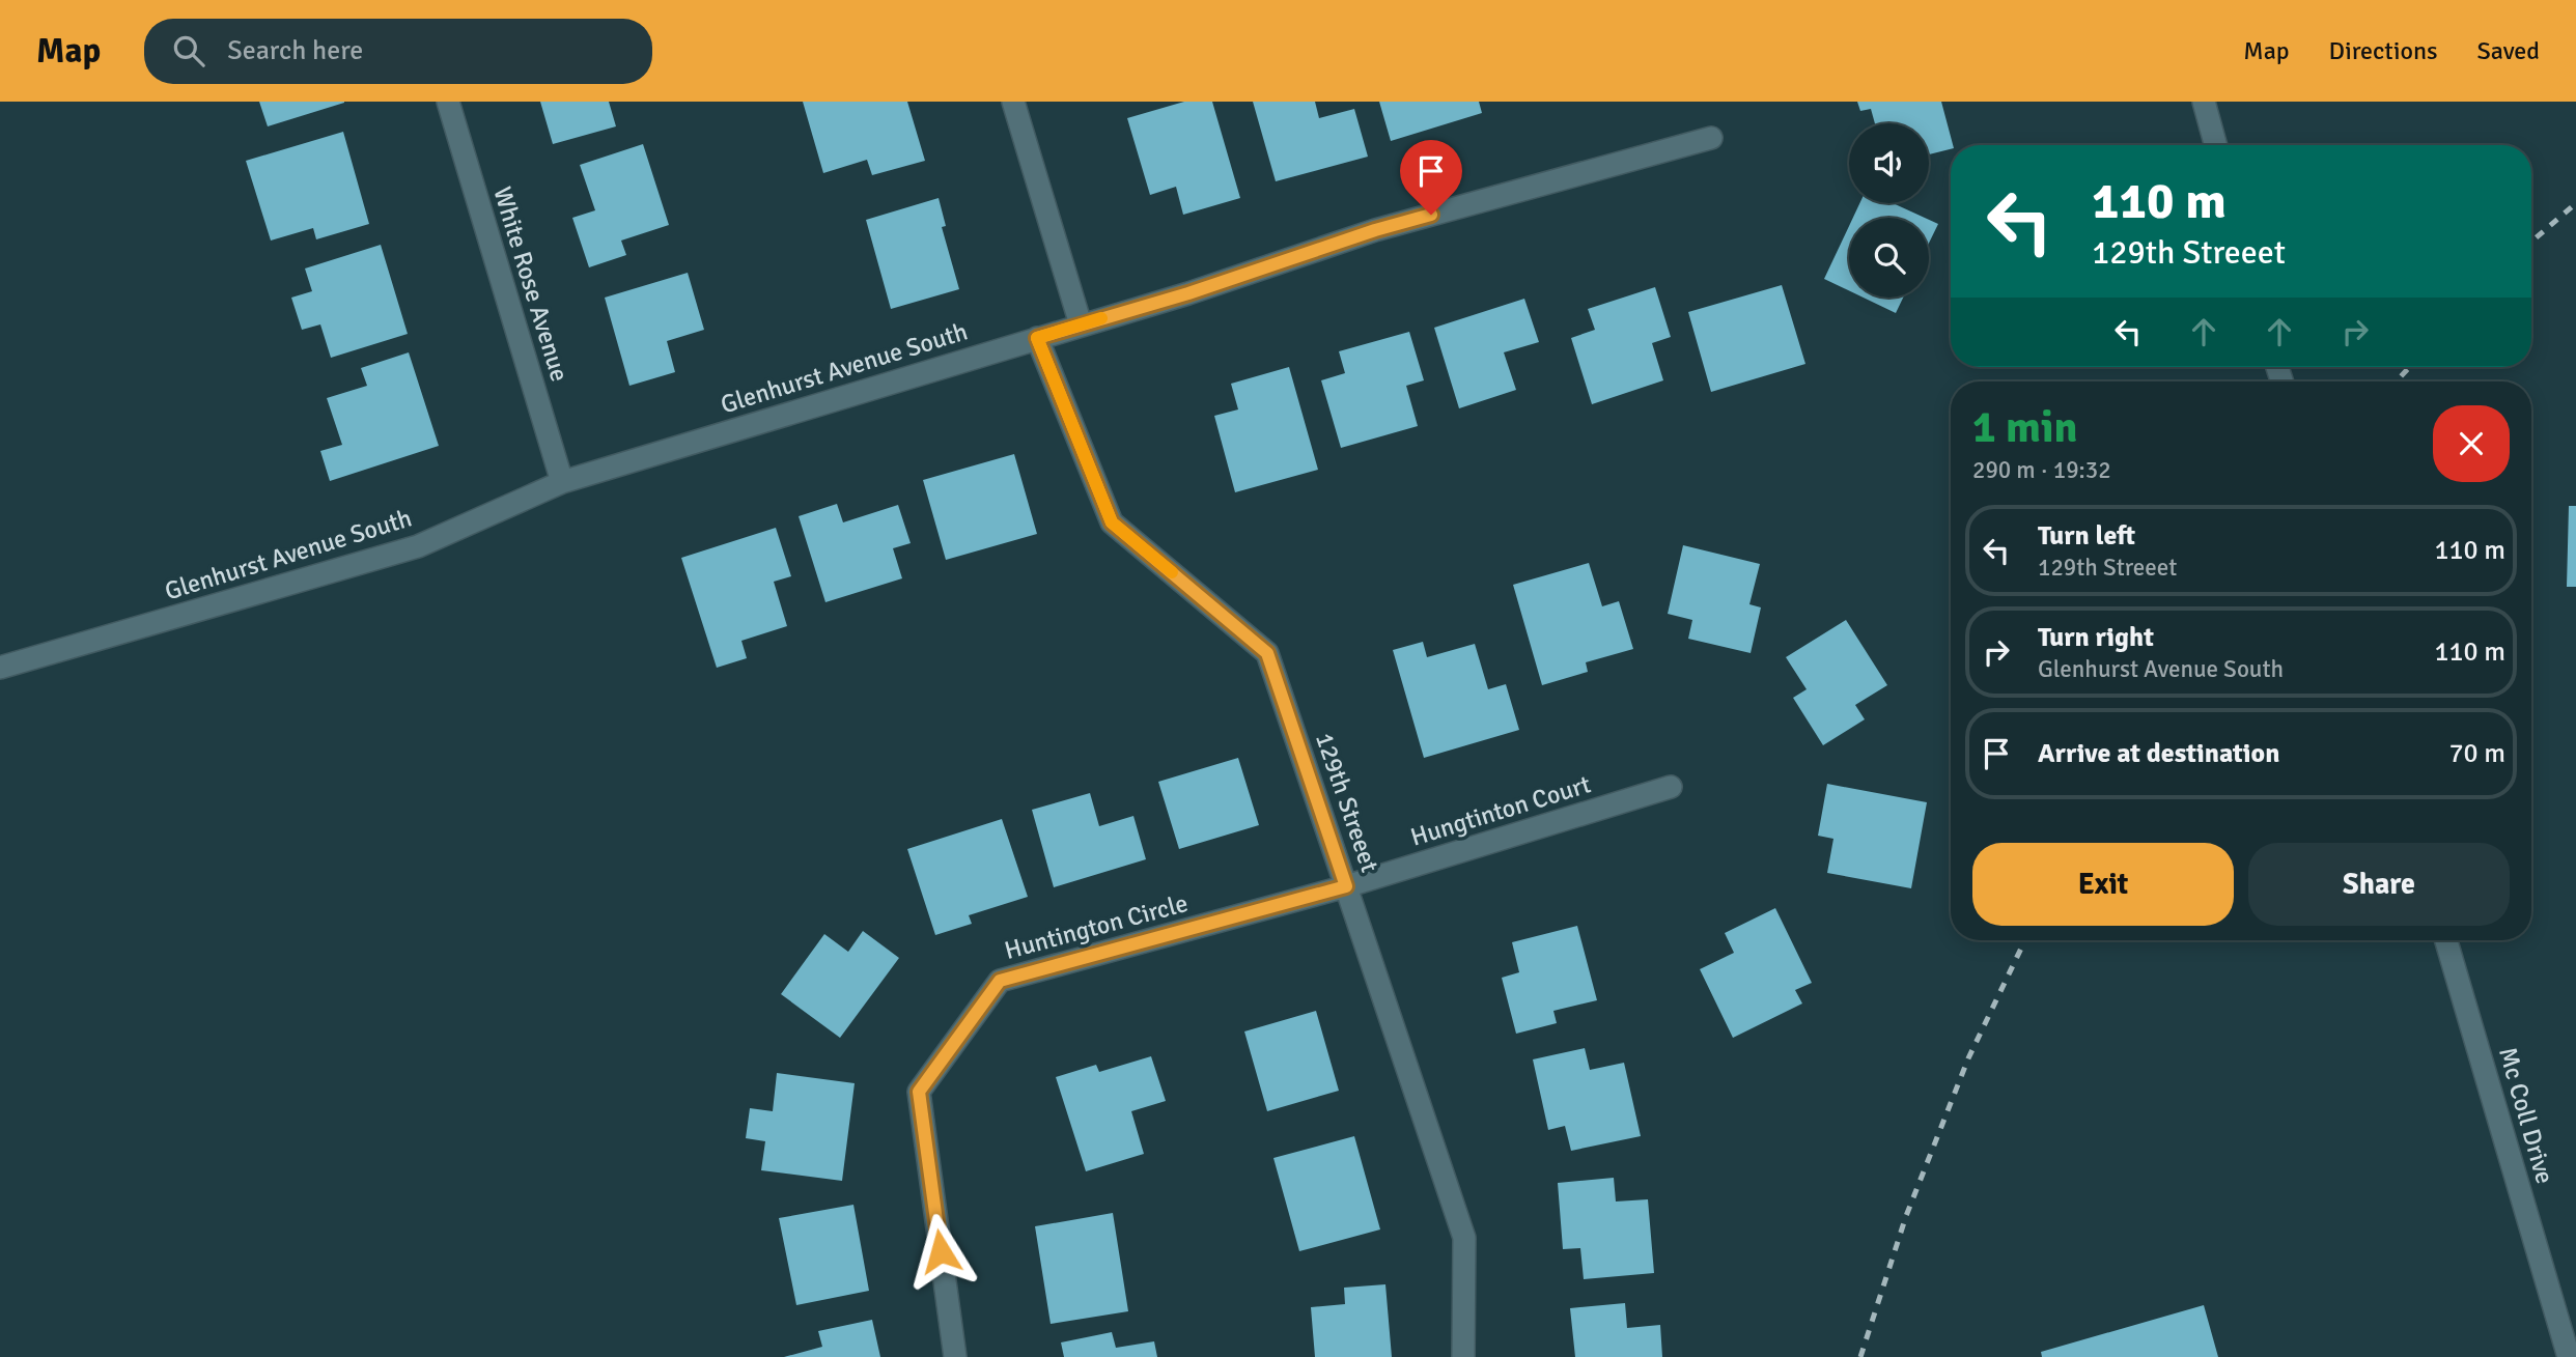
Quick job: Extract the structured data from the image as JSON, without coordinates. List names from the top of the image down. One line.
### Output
{"streets":{"street":["White Rose Avenue","Glenhurst Avenue South","129th Streeet","Hungtinton Court","Huntington Circle","Mc Coll Drive"]},"crossings":[["White Rose Avenue","Glenhurst Avenue South"],["Glenhurst Avenue South","129th Streeet"],["129th Streeet","Hungtinton Court"],["129th Streeet","Huntington Circle"],["Hungtinton Court","Huntington Circle"]],"page":{"header":"Map","search":"Search here","nav":["Map","Directions","Saved"],"turn":["110 m","129th Streeet"],"heading":["1 min","290 m · 19:32"],"list":[{"name":"Turn left","note":"129th Streeet","value":"110 m"},{"name":"Turn right","note":"Glenhurst Avenue South","value":"110 m"},{"name":"Arrive at destination","value":"70 m"}],"buttons":["Exit","Share"]}}
